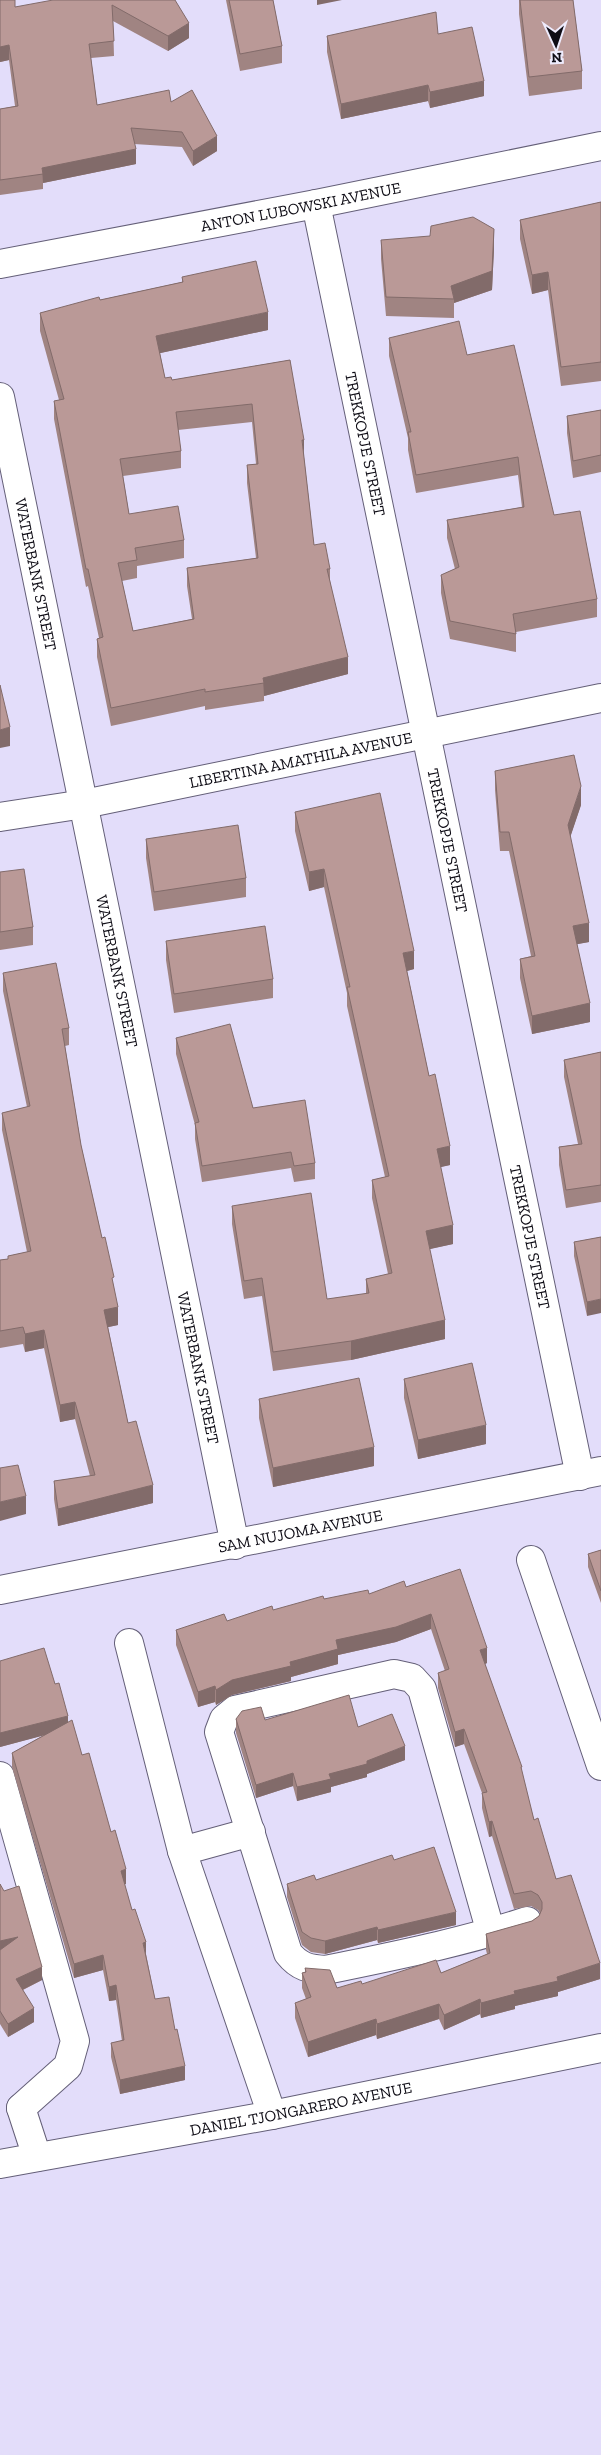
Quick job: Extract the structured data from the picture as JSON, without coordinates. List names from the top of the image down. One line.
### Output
{"streets":{"main road":["ANTON LUBOWSKI AVENUE","TREKKOPJE STREET","WATERBANK STREET","LIBERTINA AMATHILA AVENUE","SAM NUJOMA AVENUE","DANIEL TJONGARERO AVENUE"]},"crossings":[["ANTON LUBOWSKI AVENUE","TREKKOPJE STREET"],["TREKKOPJE STREET","LIBERTINA AMATHILA AVENUE"],["TREKKOPJE STREET","SAM NUJOMA AVENUE"],["WATERBANK STREET","LIBERTINA AMATHILA AVENUE"],["WATERBANK STREET","SAM NUJOMA AVENUE"]],"north":"bottom"}
